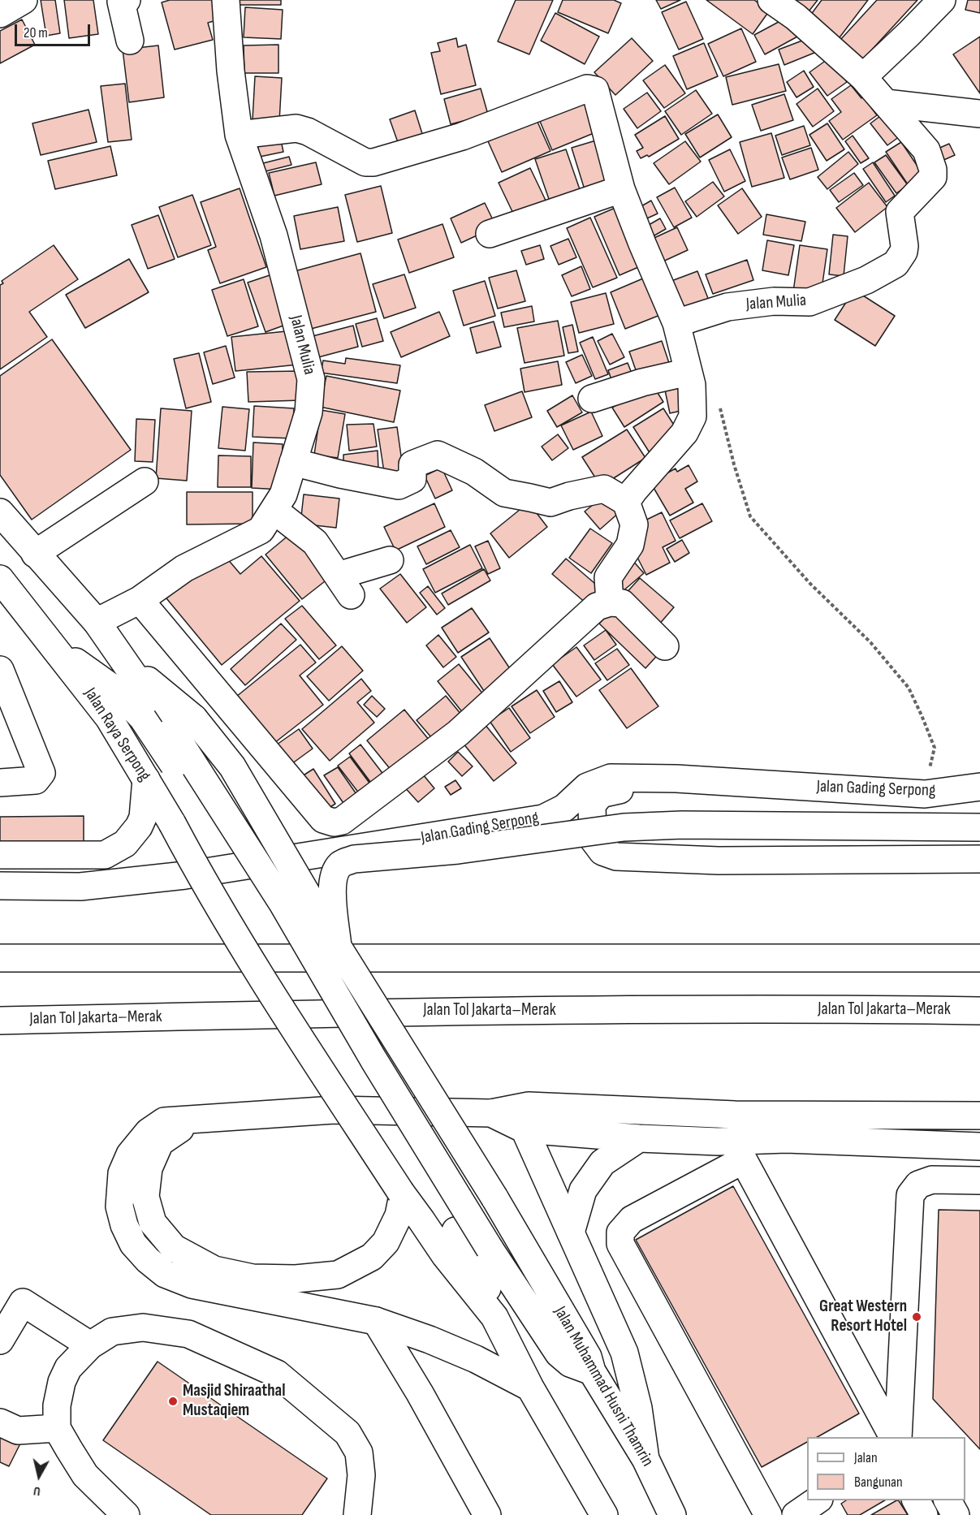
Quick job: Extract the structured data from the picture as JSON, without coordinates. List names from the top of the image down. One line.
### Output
{"streets":{"main road":["Jalan Mulia","Jalan Raya Serpong","Jalan Gading Serpong","Jalan Tol Jakarta–Merak","Jalan Muhammad Husni Thamrin"]},"crossings":[["Jalan Gading Serpong","Jalan Muhammad Husni Thamrin"]],"places":["Great Western Resort Hotel","Masjid Shiraathal Mustaqiem"],"legend":["Jalan","Bangunan"],"scale_bar":"20 m","north":"bottom"}
